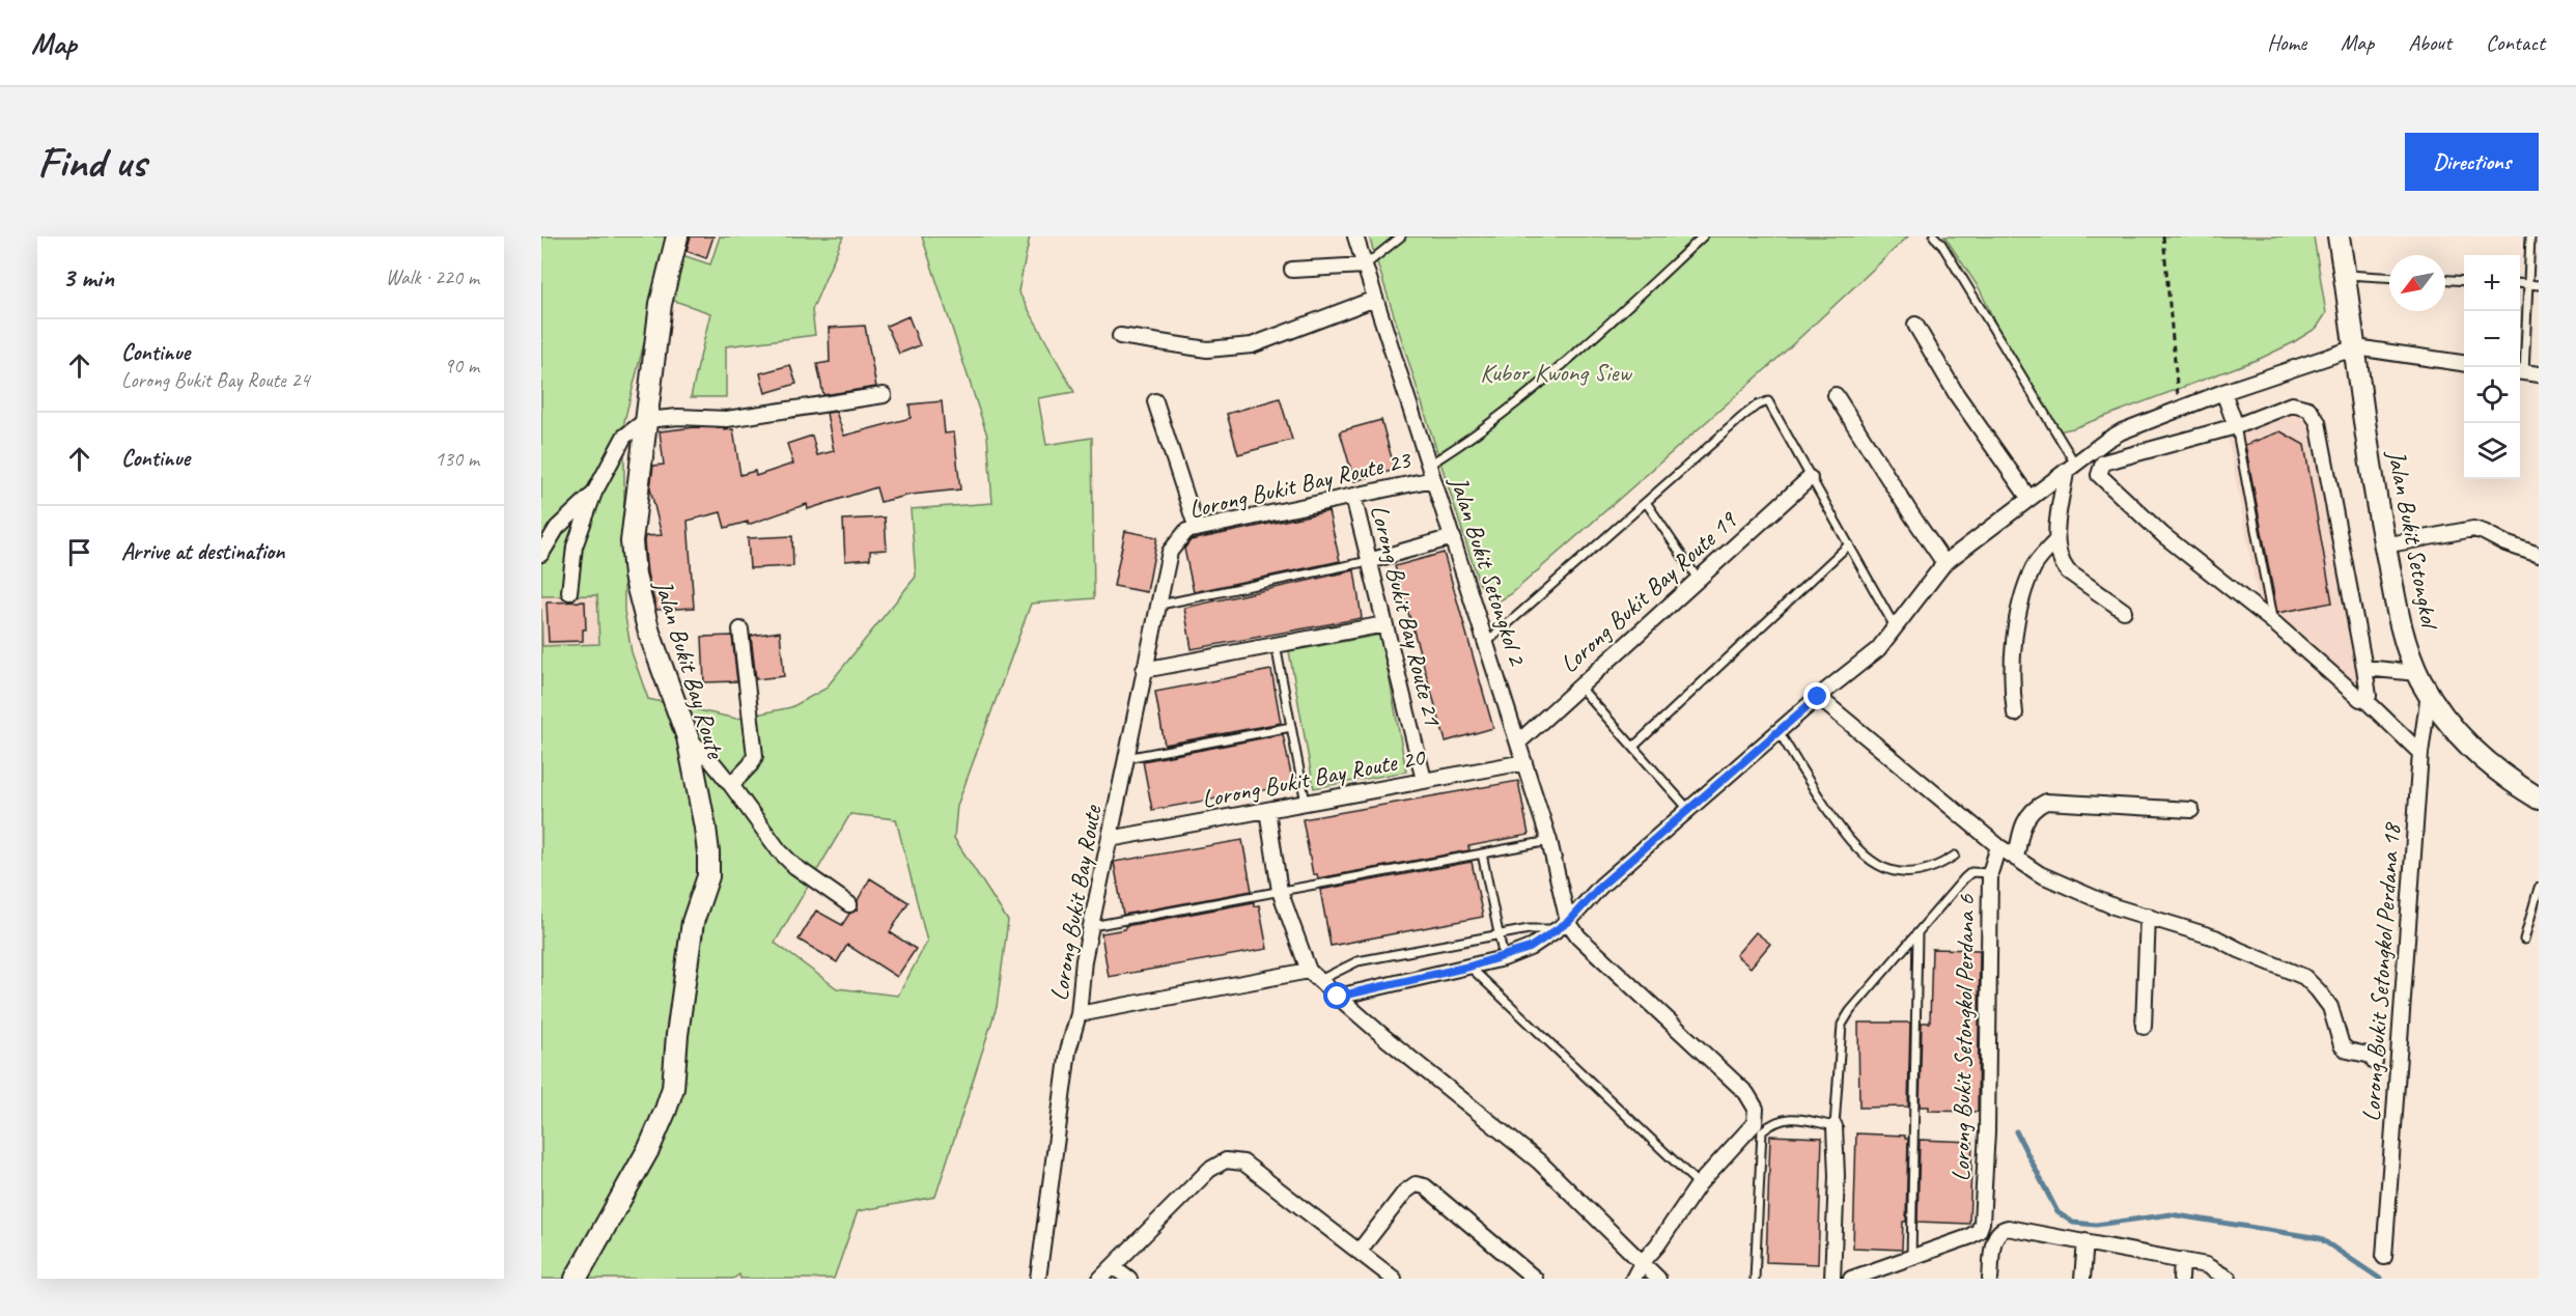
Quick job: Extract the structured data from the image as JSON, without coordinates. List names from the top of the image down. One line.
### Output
{"streets":{"street":["Lorong Bukit Bay Route 23","Jalan Bukit Setongkol","Jalan Bukit Setongkol 2","Lorong Bukit Bay Route 19","Lorong Bukit Bay Route 21","Jalan Bukit Bay Route","Lorong Bukit Bay Route 20","Lorong Bukit Bay Route","Lorong Bukit Setongkol Perdana 18","Lorong Bukit Setongkol Perdana 6"]},"crossings":[["Lorong Bukit Bay Route 23","Jalan Bukit Setongkol 2"],["Lorong Bukit Bay Route 23","Lorong Bukit Bay Route 21"],["Lorong Bukit Bay Route 23","Lorong Bukit Bay Route"],["Jalan Bukit Setongkol","Lorong Bukit Setongkol Perdana 18"],["Jalan Bukit Setongkol 2","Lorong Bukit Bay Route 19"],["Jalan Bukit Setongkol 2","Lorong Bukit Bay Route 20"],["Lorong Bukit Bay Route 21","Lorong Bukit Bay Route 20"],["Lorong Bukit Bay Route 20","Lorong Bukit Bay Route"]],"parks":["Kubor Kwong Siew"],"north":"bottom left","page":{"header":"Map","nav":["Home","Map","About","Contact"],"buttons":"Directions","title":"Find us","heading":["3 min","Walk · 220 m"],"map_buttons":["+","−"],"list":[["Continue","Lorong Bukit Bay Route 24","90 m"],["Continue","130 m"],"Arrive at destination"]}}
